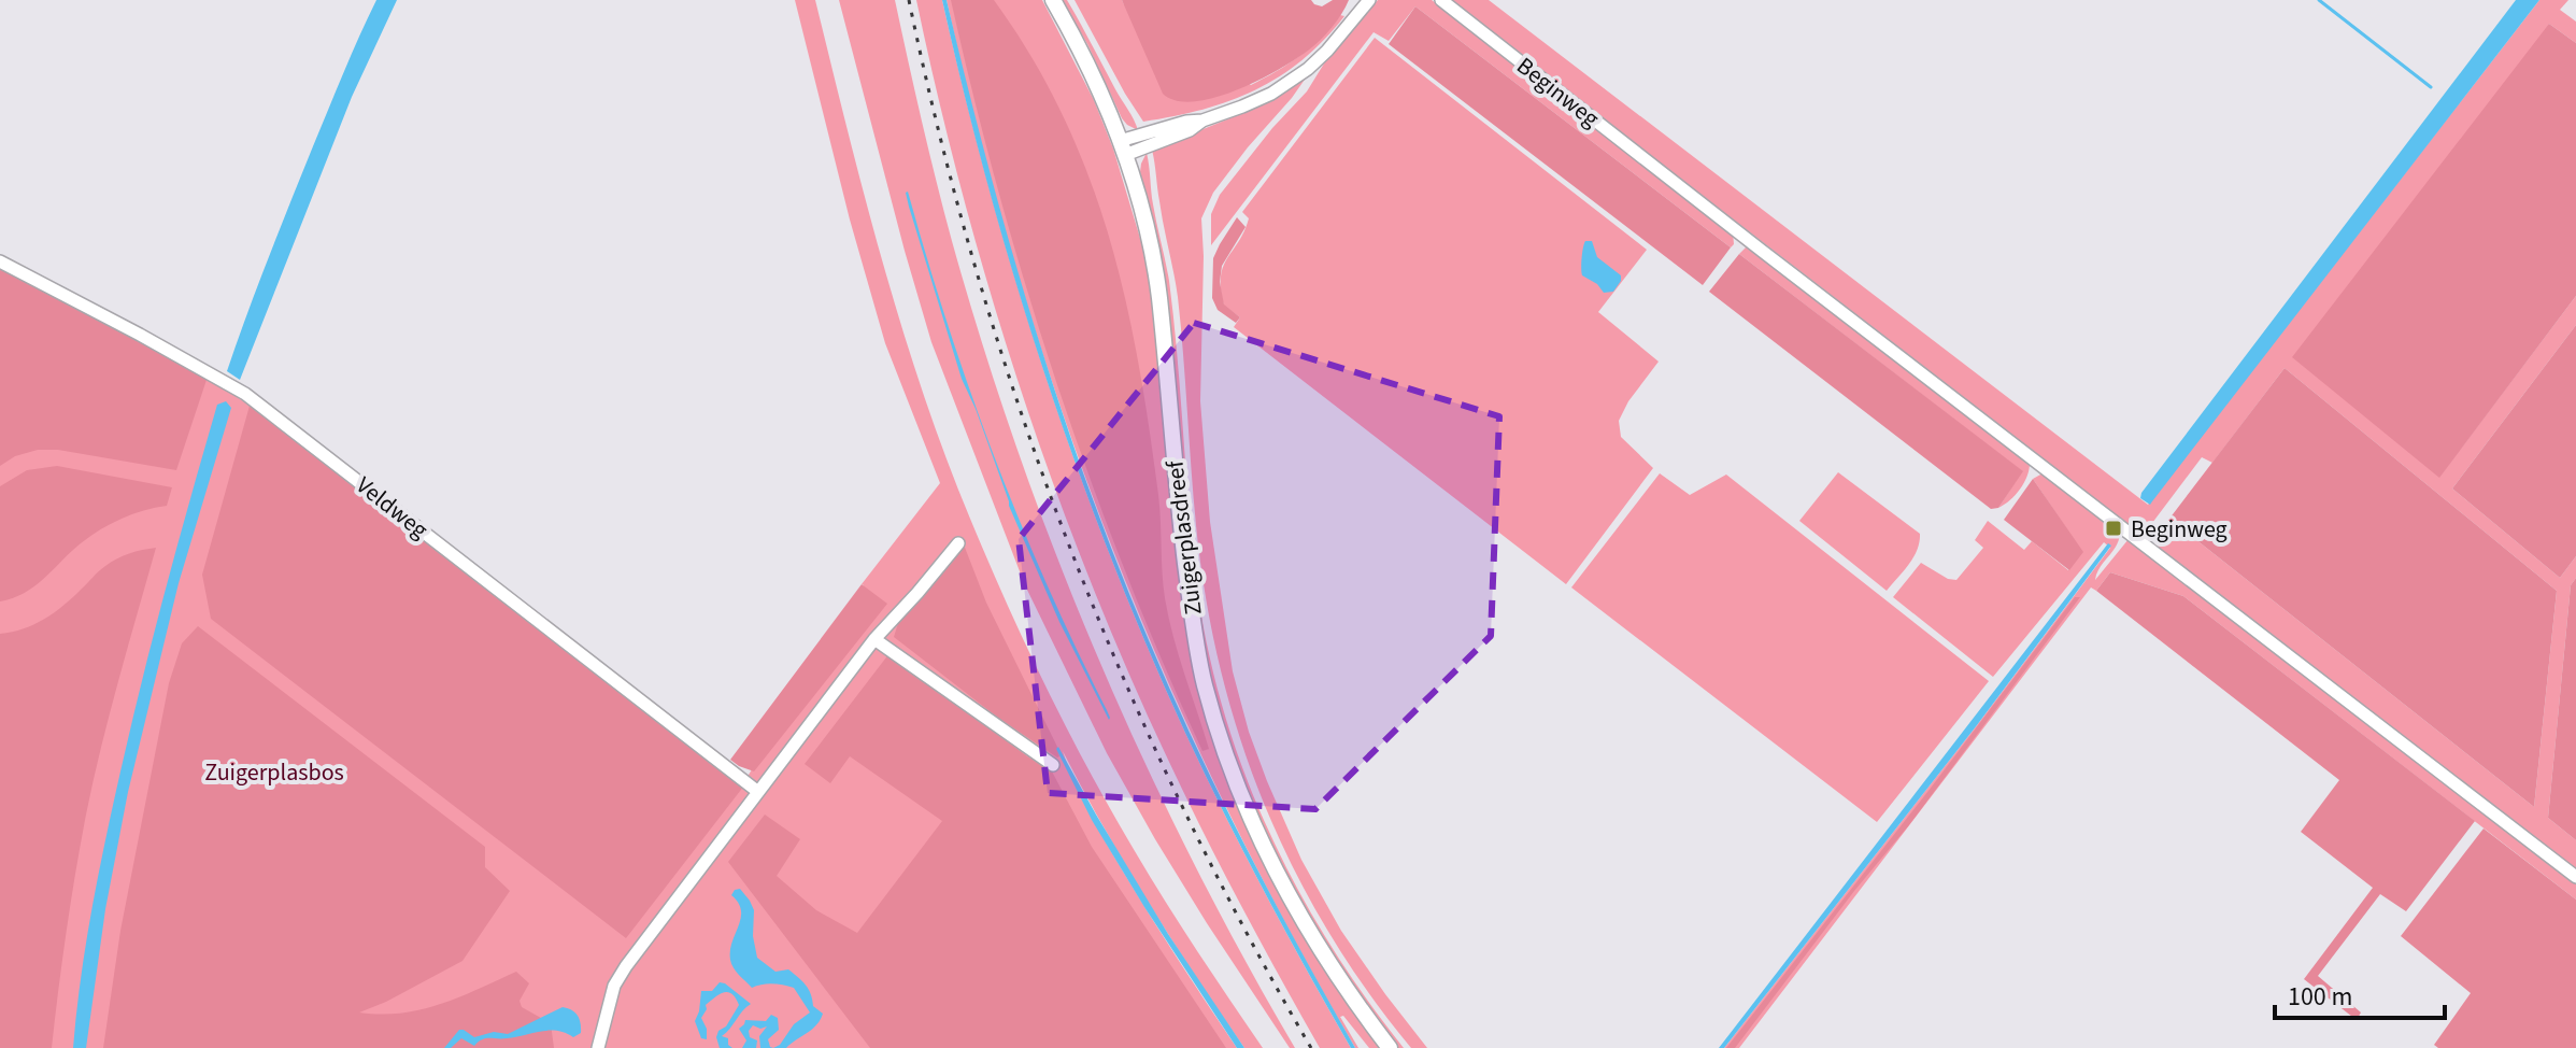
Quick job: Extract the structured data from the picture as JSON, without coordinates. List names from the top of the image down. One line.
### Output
{"streets":{"main road":["Zuigerplasdreef"],"street":["Beginweg","Veldweg"]},"parks":["Zuigerplasbos"],"places":{"transit":["Beginweg"]},"scale_bar":"100 m"}
